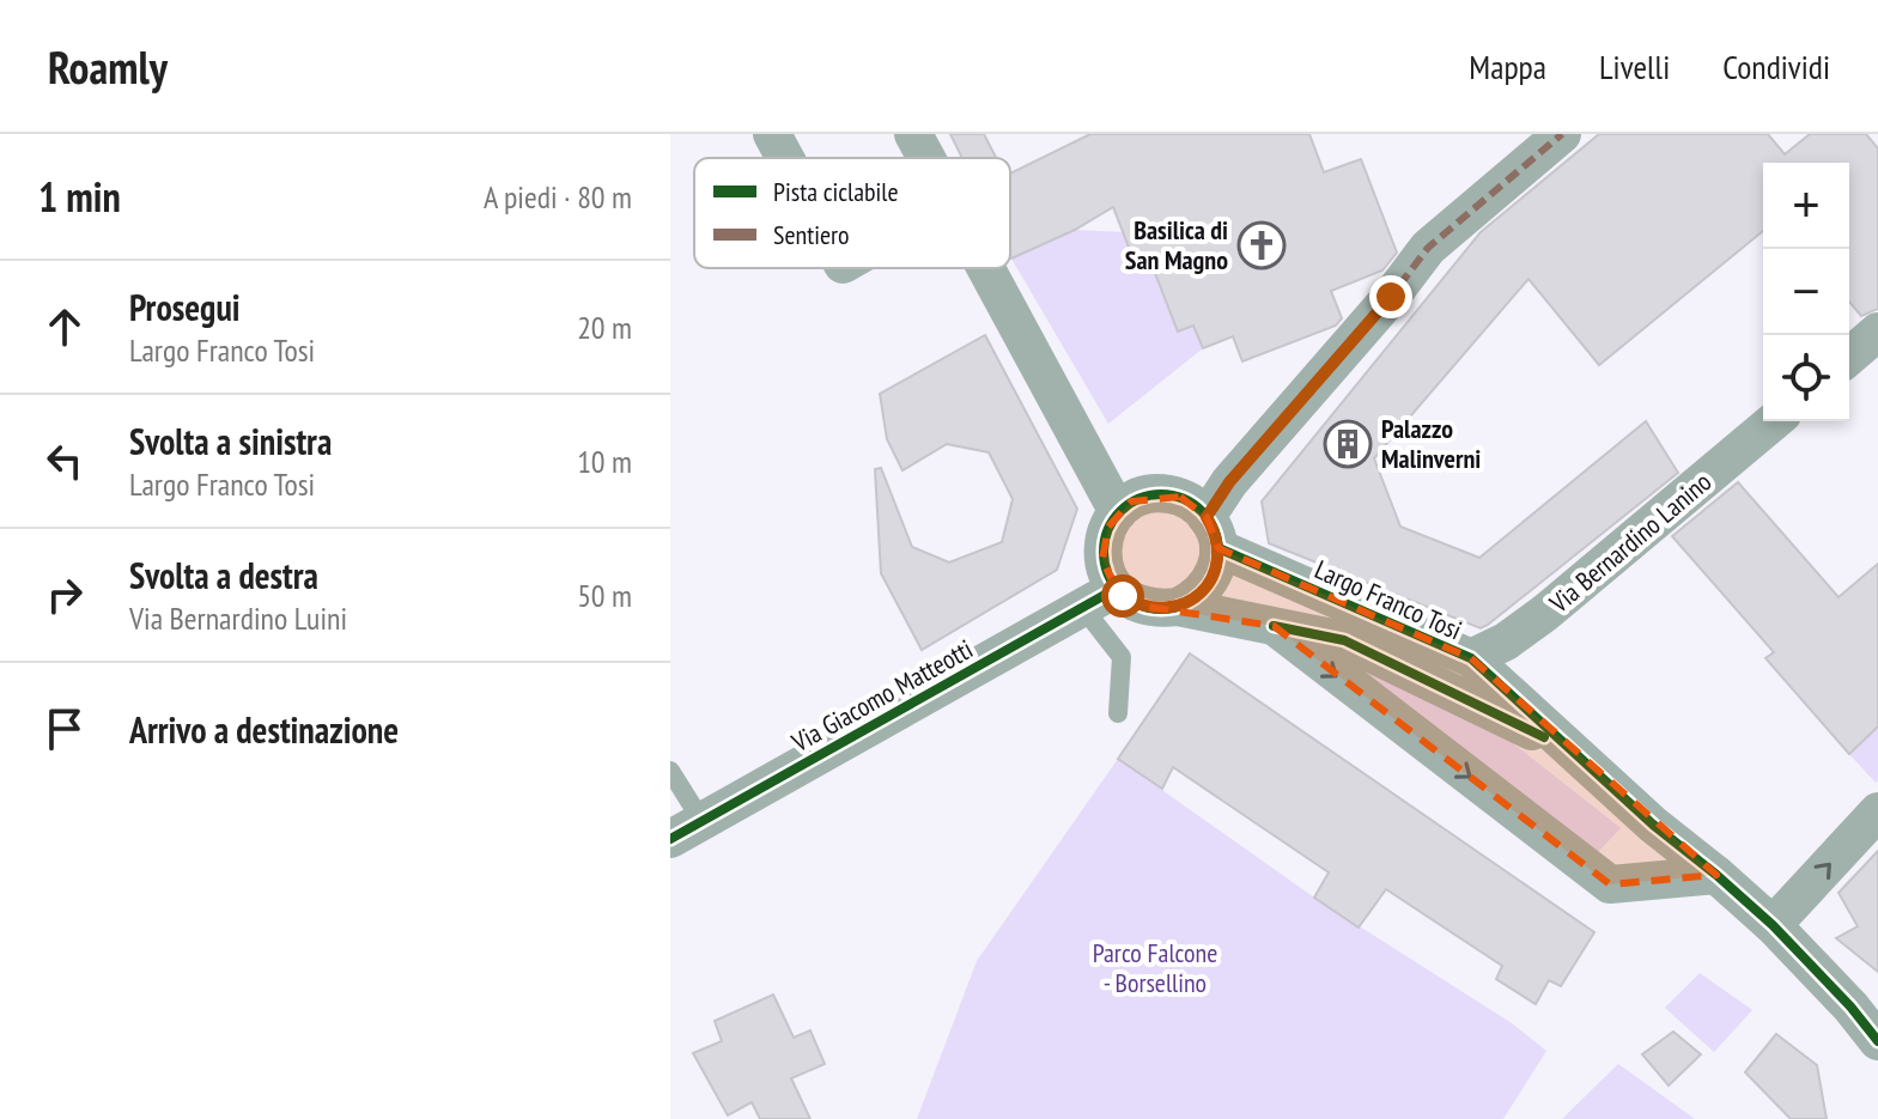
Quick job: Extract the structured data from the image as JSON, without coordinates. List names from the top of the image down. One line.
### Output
{"streets":{"street":["Via Bernardino Lanino","Largo Franco Tosi","Via Giacomo Matteotti"]},"crossings":[["Via Bernardino Lanino","Largo Franco Tosi"],["Largo Franco Tosi","Via Giacomo Matteotti"]],"parks":["Parco Falcone - Borsellino"],"places":{"church":["Basilica di San Magno"],"building":["Palazzo Malinverni"]},"legend":["Pista ciclabile","Sentiero"],"page":{"header":"Roamly","nav":["Mappa","Livelli","Condividi"],"heading":["1 min","A piedi · 80 m"],"map_buttons":["+","−"],"list":[["Prosegui","Largo Franco Tosi","20 m"],["Svolta a sinistra","Largo Franco Tosi","10 m"],["Svolta a destra","Via Bernardino Luini","50 m"],"Arrivo a destinazione"]}}
